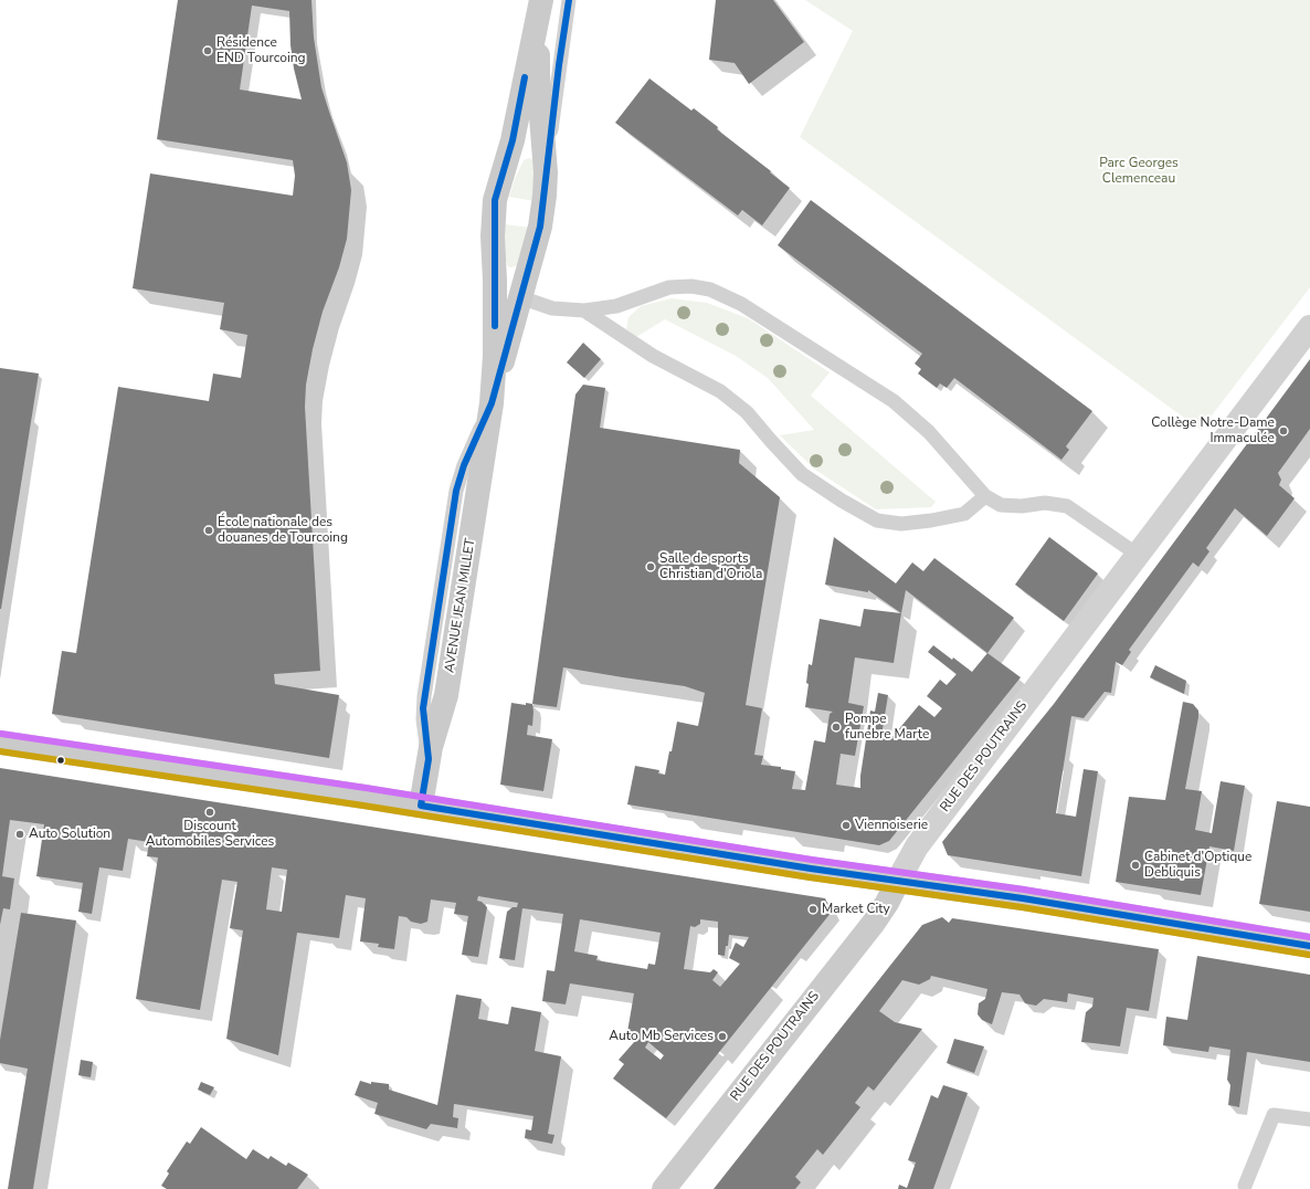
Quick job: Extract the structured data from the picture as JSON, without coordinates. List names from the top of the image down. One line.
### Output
{"streets":{"main road":["AVENUE JEAN MILLET","RUE DES POUTRAINS"]},"parks":["Parc Georges Clemenceau"],"places":["Résidence END Tourcoing","Collège Notre-Dame Immaculée","École nationale des douanes de Tourcoing","Salle de sports Christian d'Oriola","Pompe funebre Marte","Discount Automobiles Services","Viennoiserie","Auto Solution","Cabinet d'Optique Debliquis","Market City","Auto Mb Services"]}
